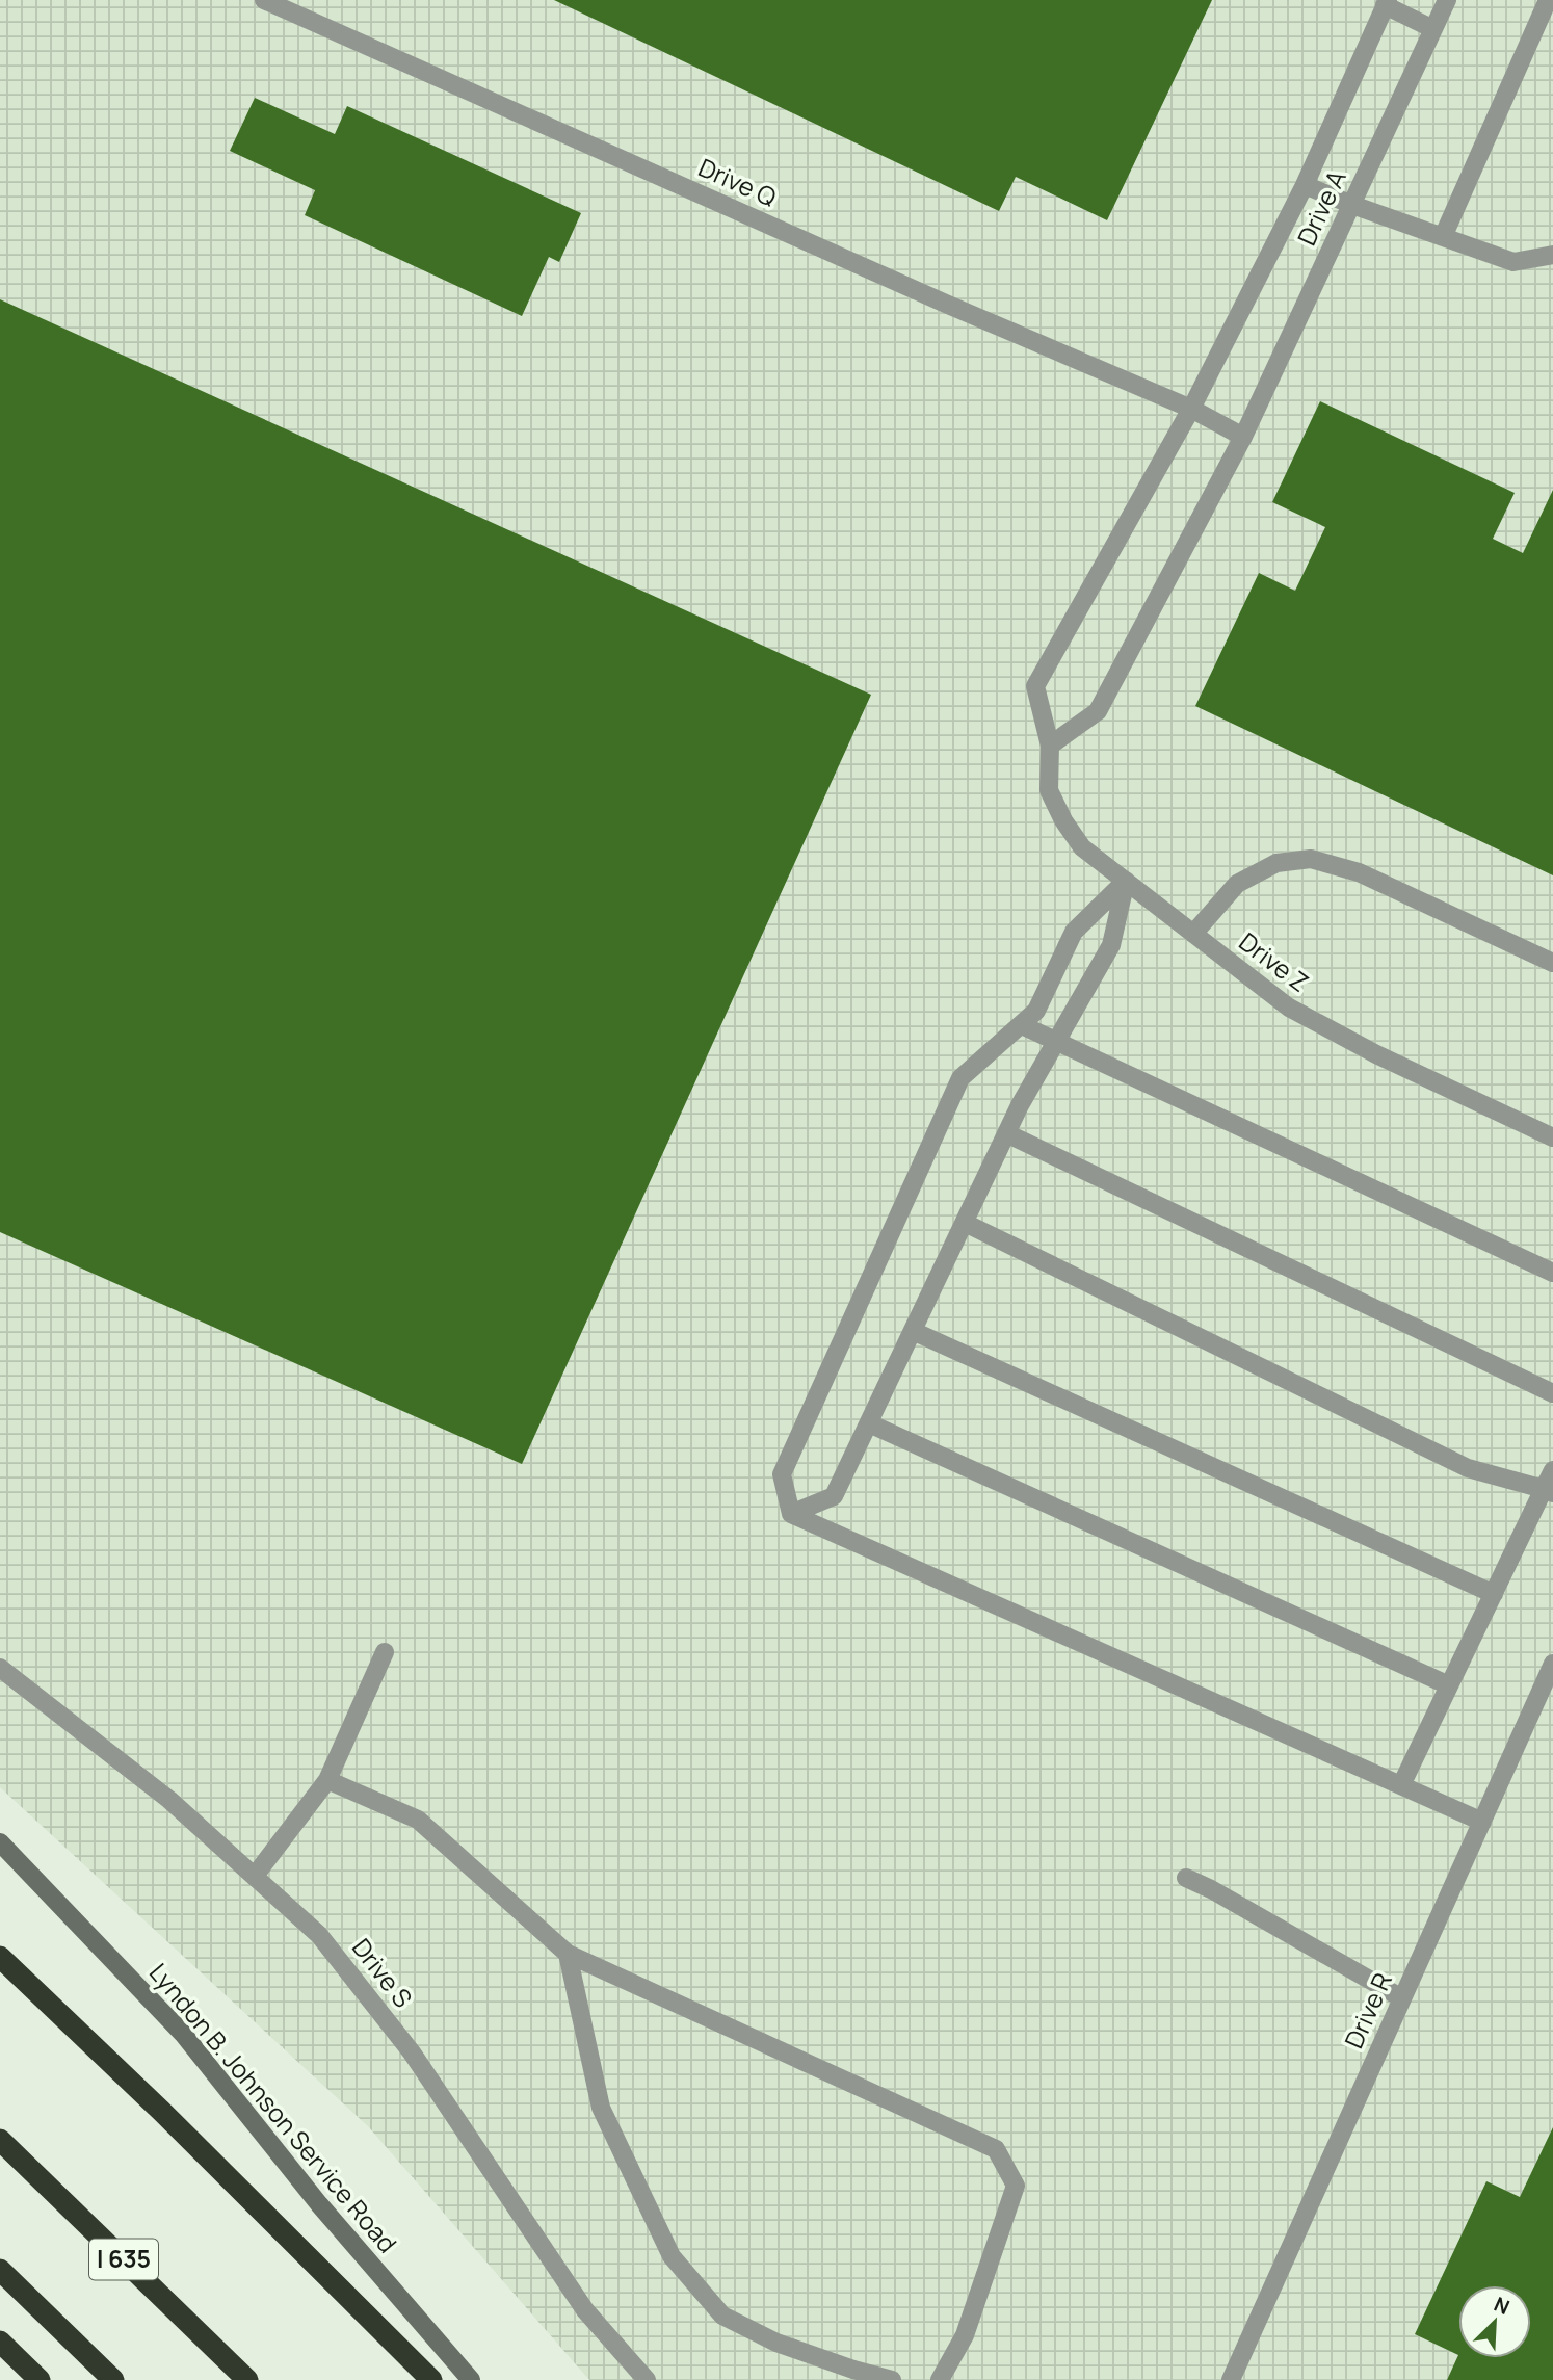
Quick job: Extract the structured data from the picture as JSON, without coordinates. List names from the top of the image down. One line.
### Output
{"streets":{"highway":["I 635"],"main road":["Lyndon B. Johnson Service Road"],"lane":["Drive Q","Drive A","Drive Z","Drive S","Drive R"]},"crossings":[["Drive Q","Drive A"],["Drive Q","Drive Z"],["Drive A","Drive Z"]],"north":"top right"}
